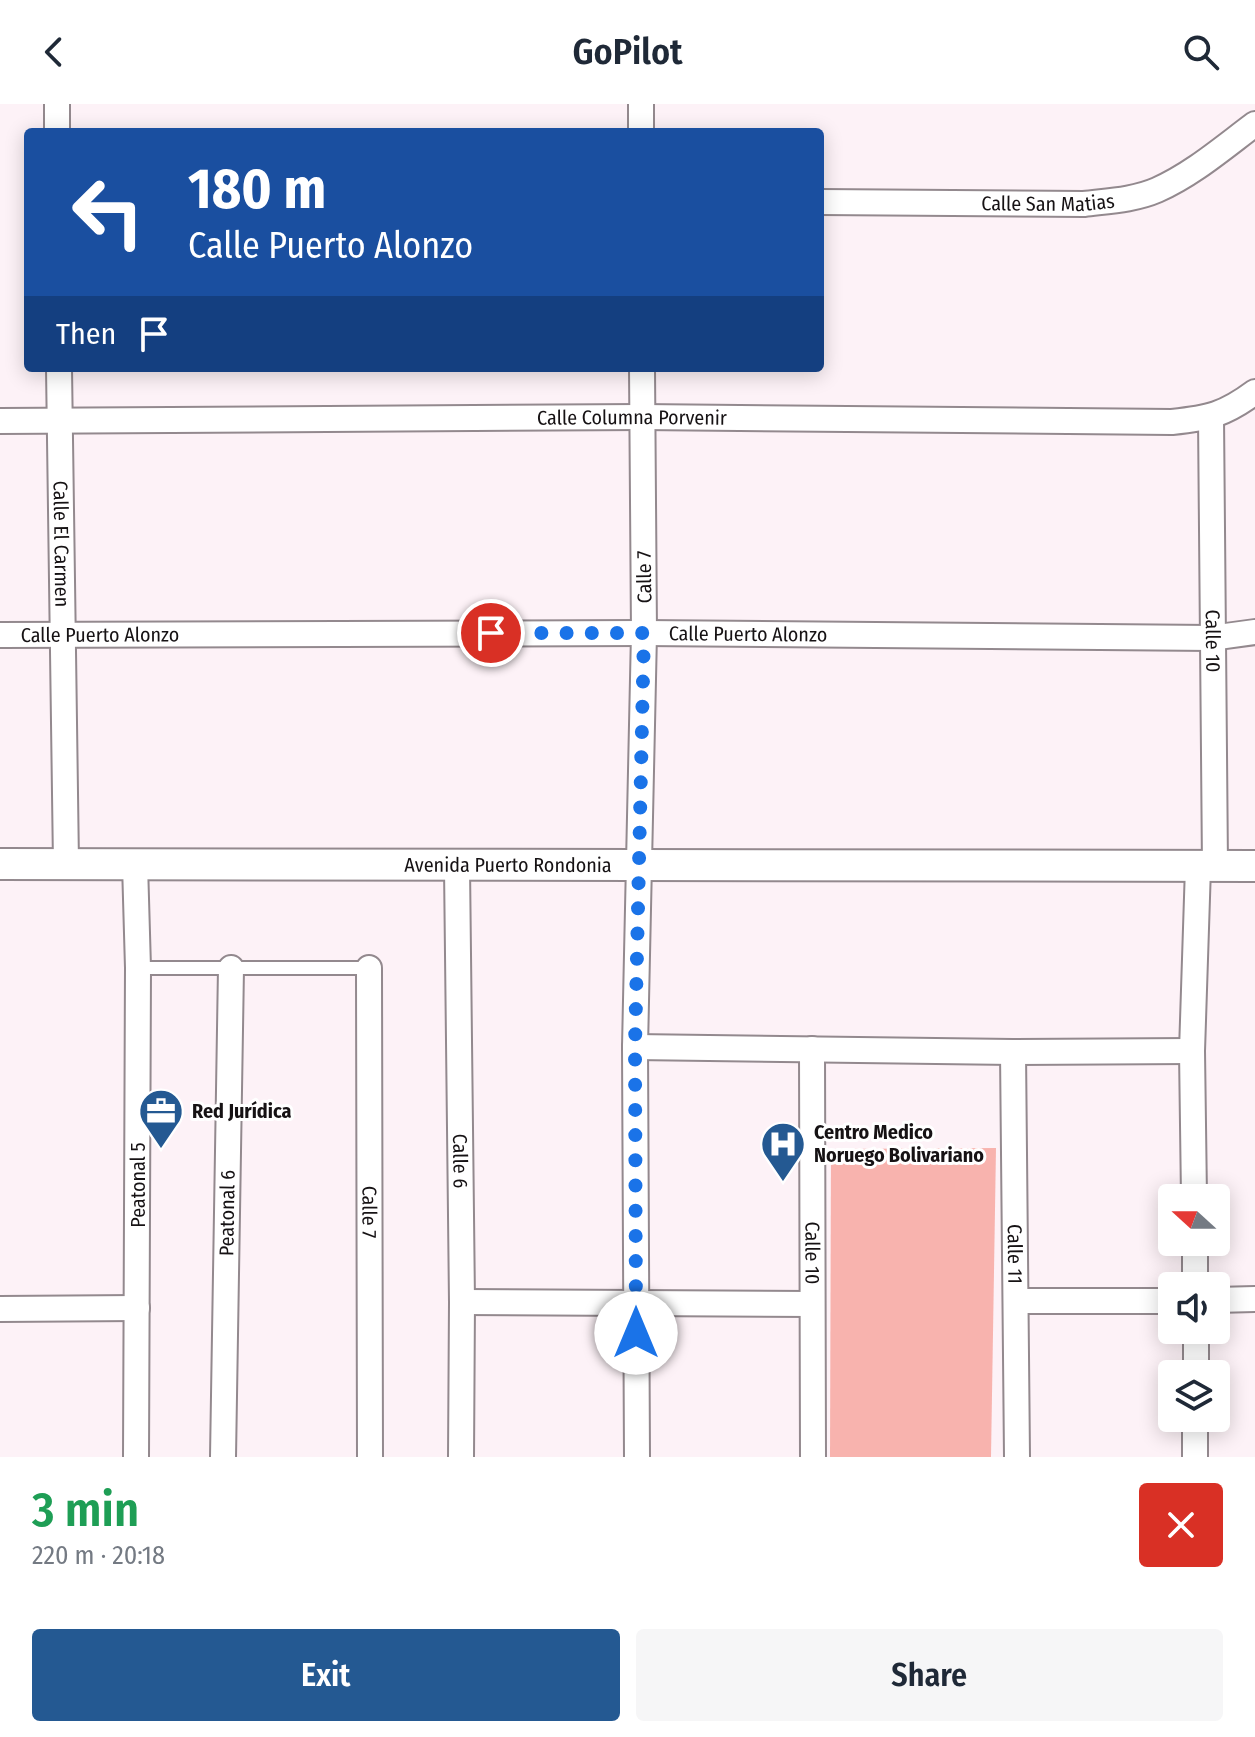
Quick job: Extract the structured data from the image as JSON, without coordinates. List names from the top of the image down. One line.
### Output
{"streets":{"street":["Calle San Matias","Calle Columna Porvenir","Calle El Carmen","Calle 7","Calle Puerto Alonzo","Calle 10","Avenida Puerto Rondonia","Calle 6","Peatonal 5","Peatonal 6","Calle 11"]},"crossings":[["Calle Columna Porvenir","Calle El Carmen"],["Calle Columna Porvenir","Calle 7"],["Calle Columna Porvenir","Calle 10"],["Calle El Carmen","Calle Puerto Alonzo"],["Calle El Carmen","Avenida Puerto Rondonia"],["Calle 7","Calle Puerto Alonzo"],["Calle 7","Avenida Puerto Rondonia"],["Calle Puerto Alonzo","Calle 10"],["Calle 10","Avenida Puerto Rondonia"],["Avenida Puerto Rondonia","Calle 6"],["Avenida Puerto Rondonia","Peatonal 5"]],"places":{"office":["Red Jurídica"],"hospital":["Centro Medico Noruego Bolivariano"]},"north":"left","page":{"header":"GoPilot","turn":["180 m","Calle Puerto Alonzo"],"then":"Then","heading":["3 min","220 m · 20:18"],"buttons":["Exit","Share"]}}
